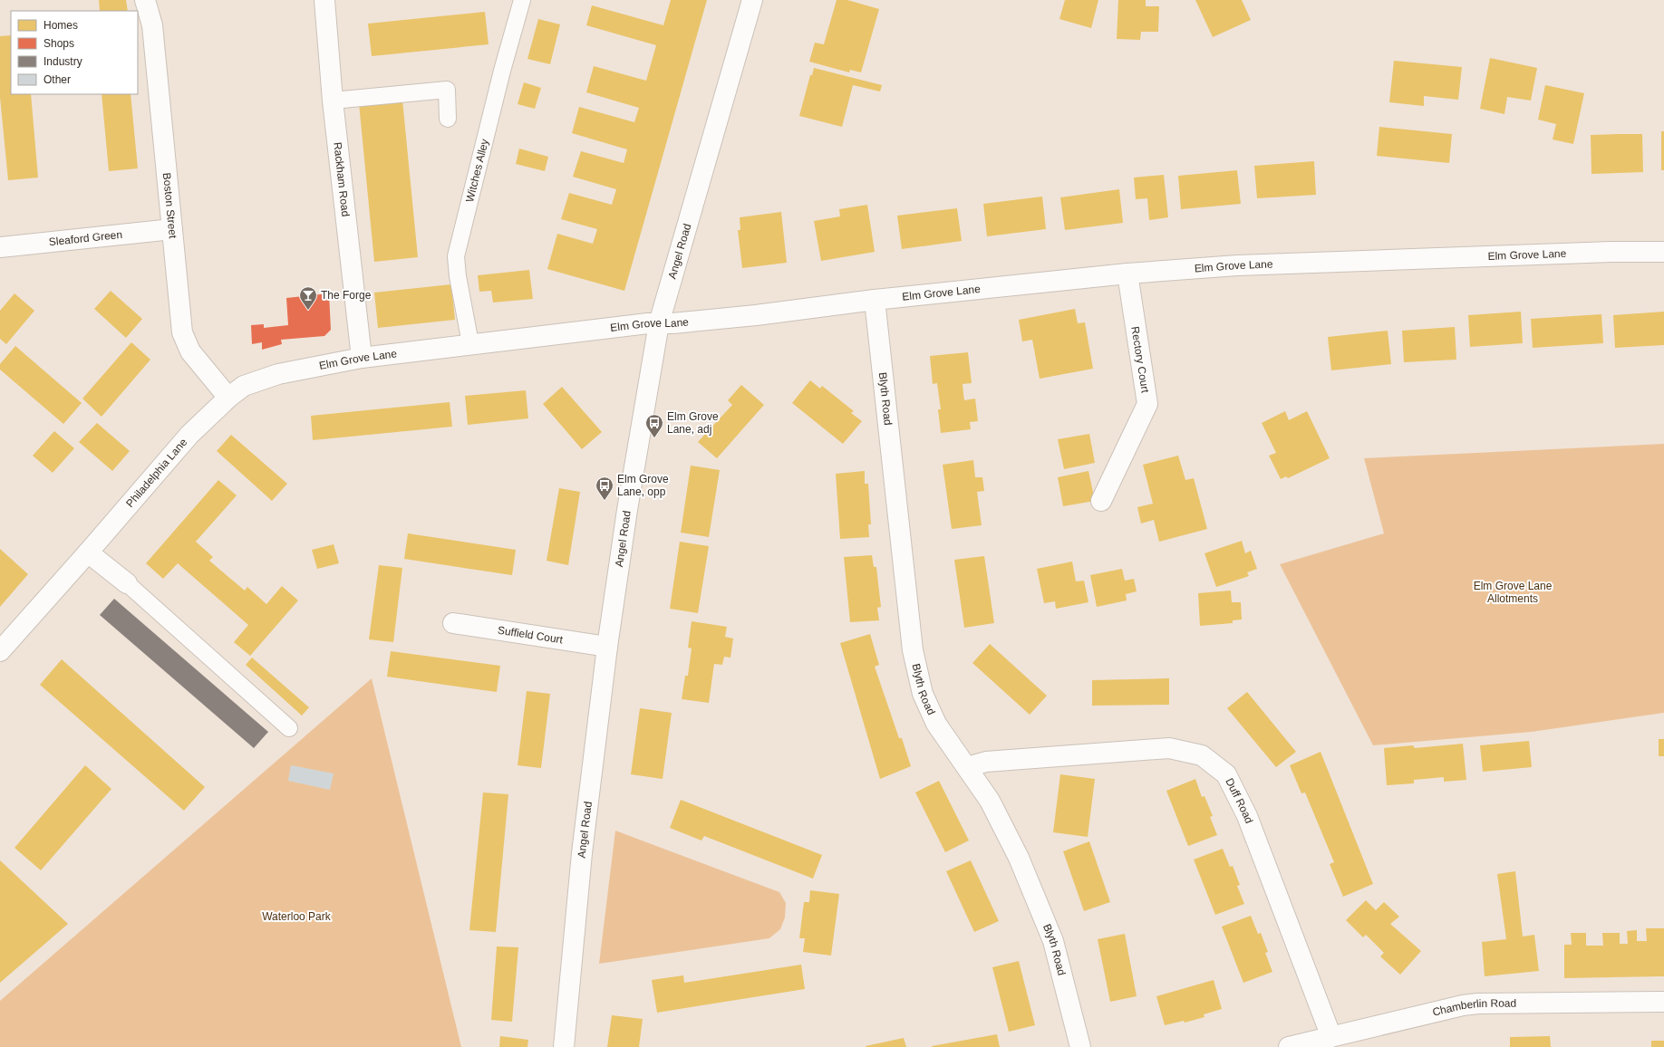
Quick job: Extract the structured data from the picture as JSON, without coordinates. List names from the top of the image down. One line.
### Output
{"streets":{"street":["Rackham Road","Boston Street","Sleaford Green","Angel Road","Elm Grove Lane","Rectory Court","Blyth Road","Philadelphia Lane","Suffield Court","Duff Road","Chamberlin Road"],"lane":["Witches Alley"]},"crossings":[["Witches Alley","Elm Grove Lane"],["Rackham Road","Elm Grove Lane"],["Boston Street","Sleaford Green"],["Boston Street","Elm Grove Lane"],["Boston Street","Philadelphia Lane"],["Angel Road","Elm Grove Lane"],["Angel Road","Suffield Court"],["Elm Grove Lane","Rectory Court"],["Elm Grove Lane","Blyth Road"],["Elm Grove Lane","Philadelphia Lane"],["Blyth Road","Duff Road"],["Duff Road","Chamberlin Road"]],"parks":["Elm Grove Lane Allotments","Waterloo Park"],"places":{"bar":["The Forge"],"bus stop":["Elm Grove Lane, adj","Elm Grove Lane, opp"]},"legend":["Homes","Shops","Industry","Other"]}
